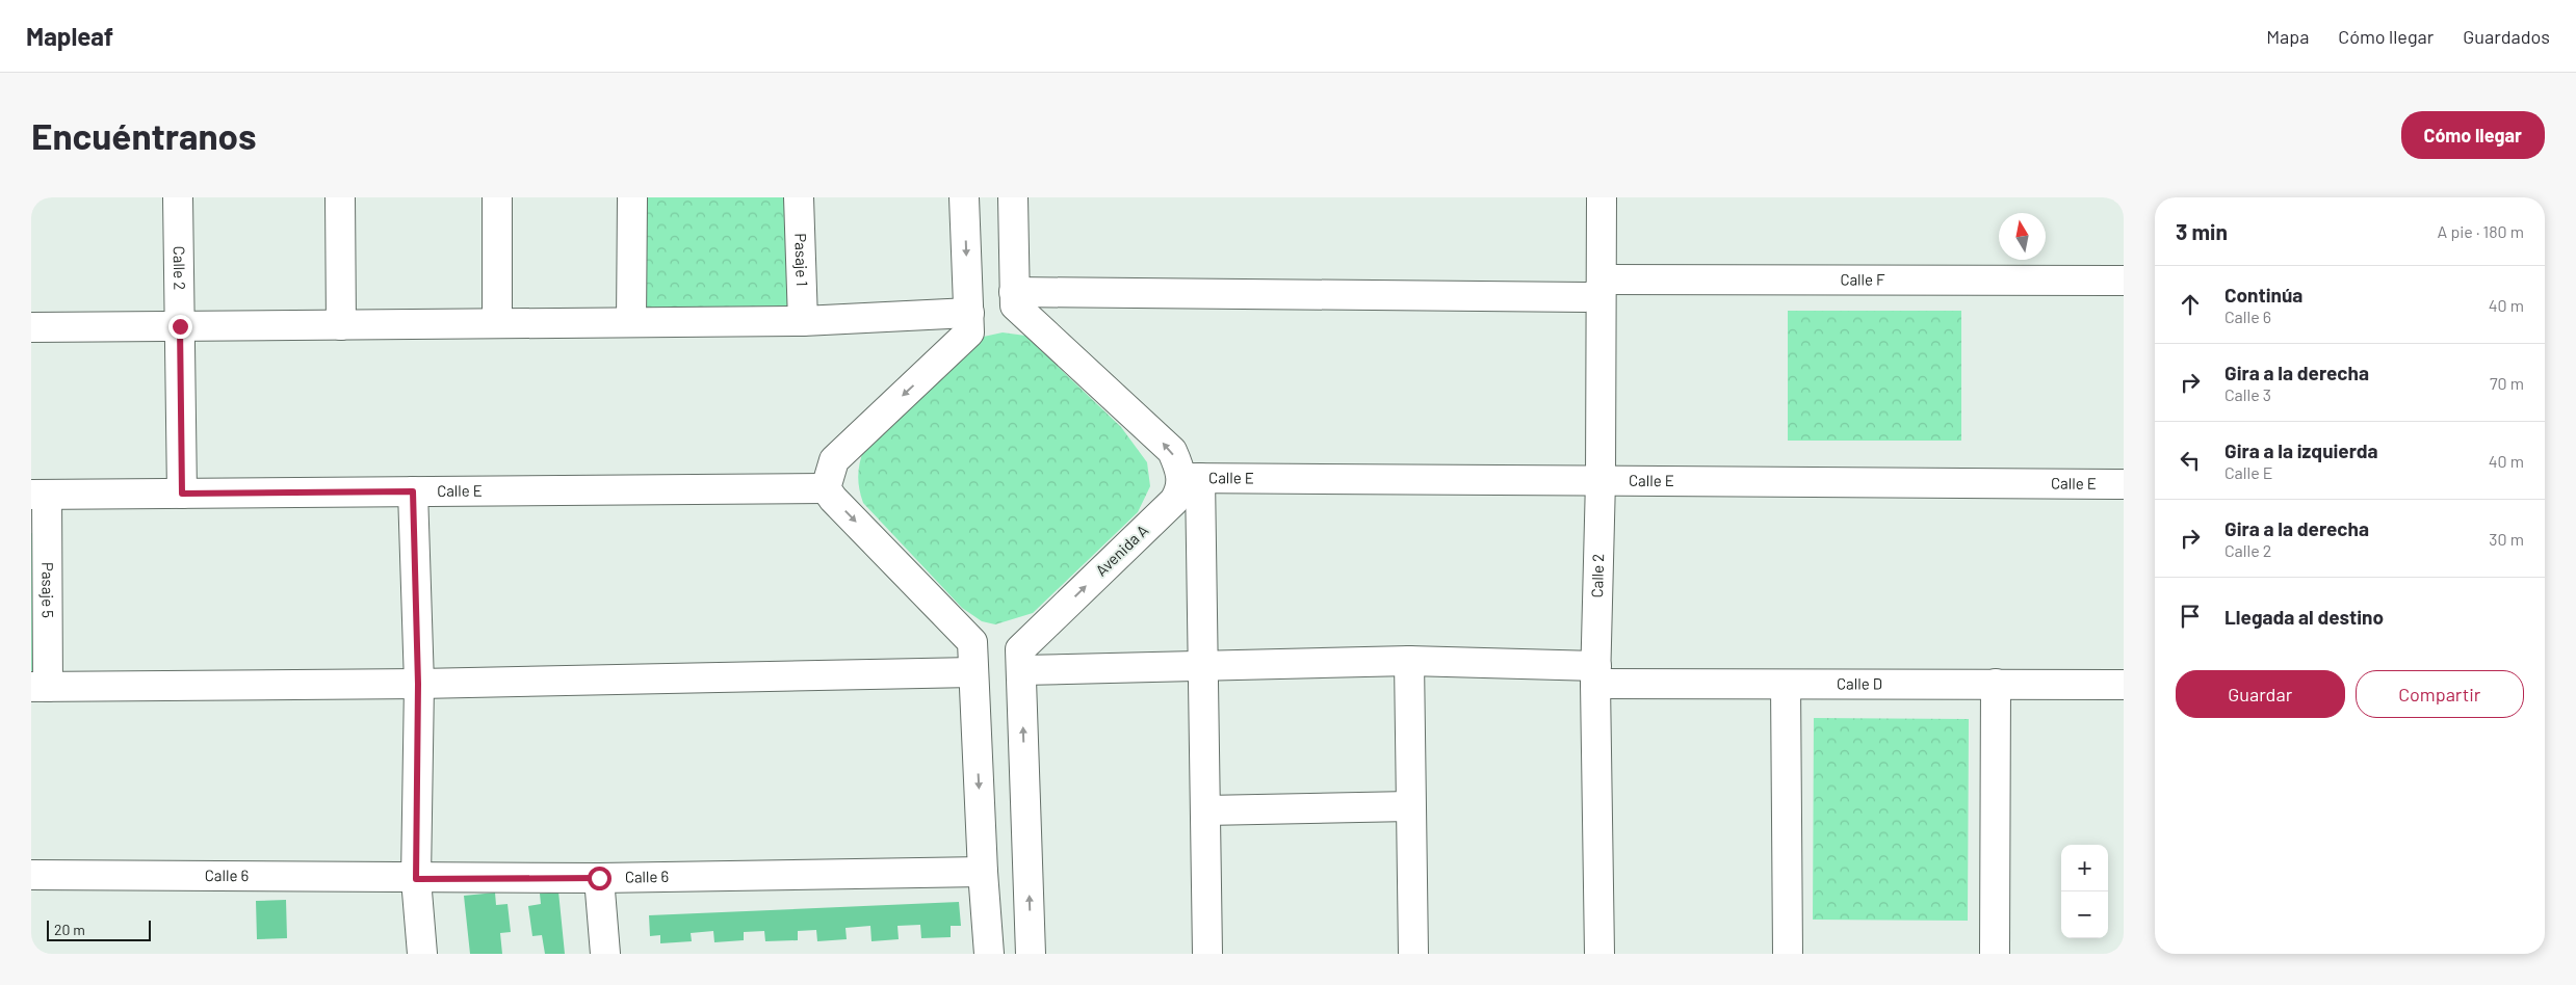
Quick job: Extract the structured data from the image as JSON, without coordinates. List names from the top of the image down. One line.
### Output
{"streets":{"street":["Pasaje 1","Calle 2","Calle F","Calle E","Avenida A","Pasaje 5","Calle D","Calle 6"]},"crossings":[["Calle 2","Calle F"],["Calle 2","Calle E"],["Calle 2","Calle D"],["Calle E","Avenida A"],["Calle E","Pasaje 5"],["Avenida A","Calle D"]],"scale_bar":"20 m","north":"top","page":{"header":"Mapleaf","nav":["Mapa","Cómo llegar","Guardados"],"buttons":["Cómo llegar",["Guardar","Compartir"]],"title":"Encuéntranos","heading":["3 min","A pie · 180 m"],"list":[["Continúa","Calle 6","40 m"],["Gira a la derecha","Calle 3","70 m"],["Gira a la izquierda","Calle E","40 m"],["Gira a la derecha","Calle 2","30 m"],"Llegada al destino"],"map_buttons":["+","−"],"scale":"20 m"}}
